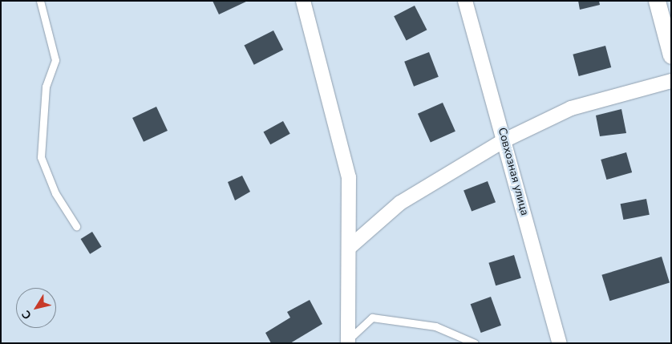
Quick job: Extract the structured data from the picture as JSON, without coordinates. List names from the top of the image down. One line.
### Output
{"streets":{"street":["Совхозная улица"]},"north":"bottom left"}
